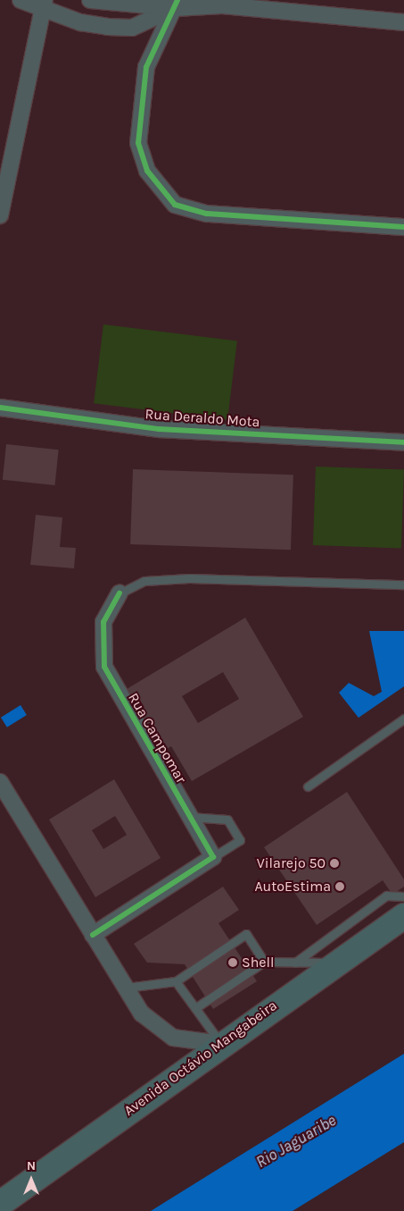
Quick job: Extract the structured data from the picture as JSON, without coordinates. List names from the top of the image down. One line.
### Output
{"streets":{"main road":["Avenida Octávio Mangabeira"],"street":["Rua Deraldo Mota","Rua Campomar"]},"water":["Rio Jaguaribe"],"places":["Vilarejo 50","AutoEstima","Shell"],"north":"top"}
